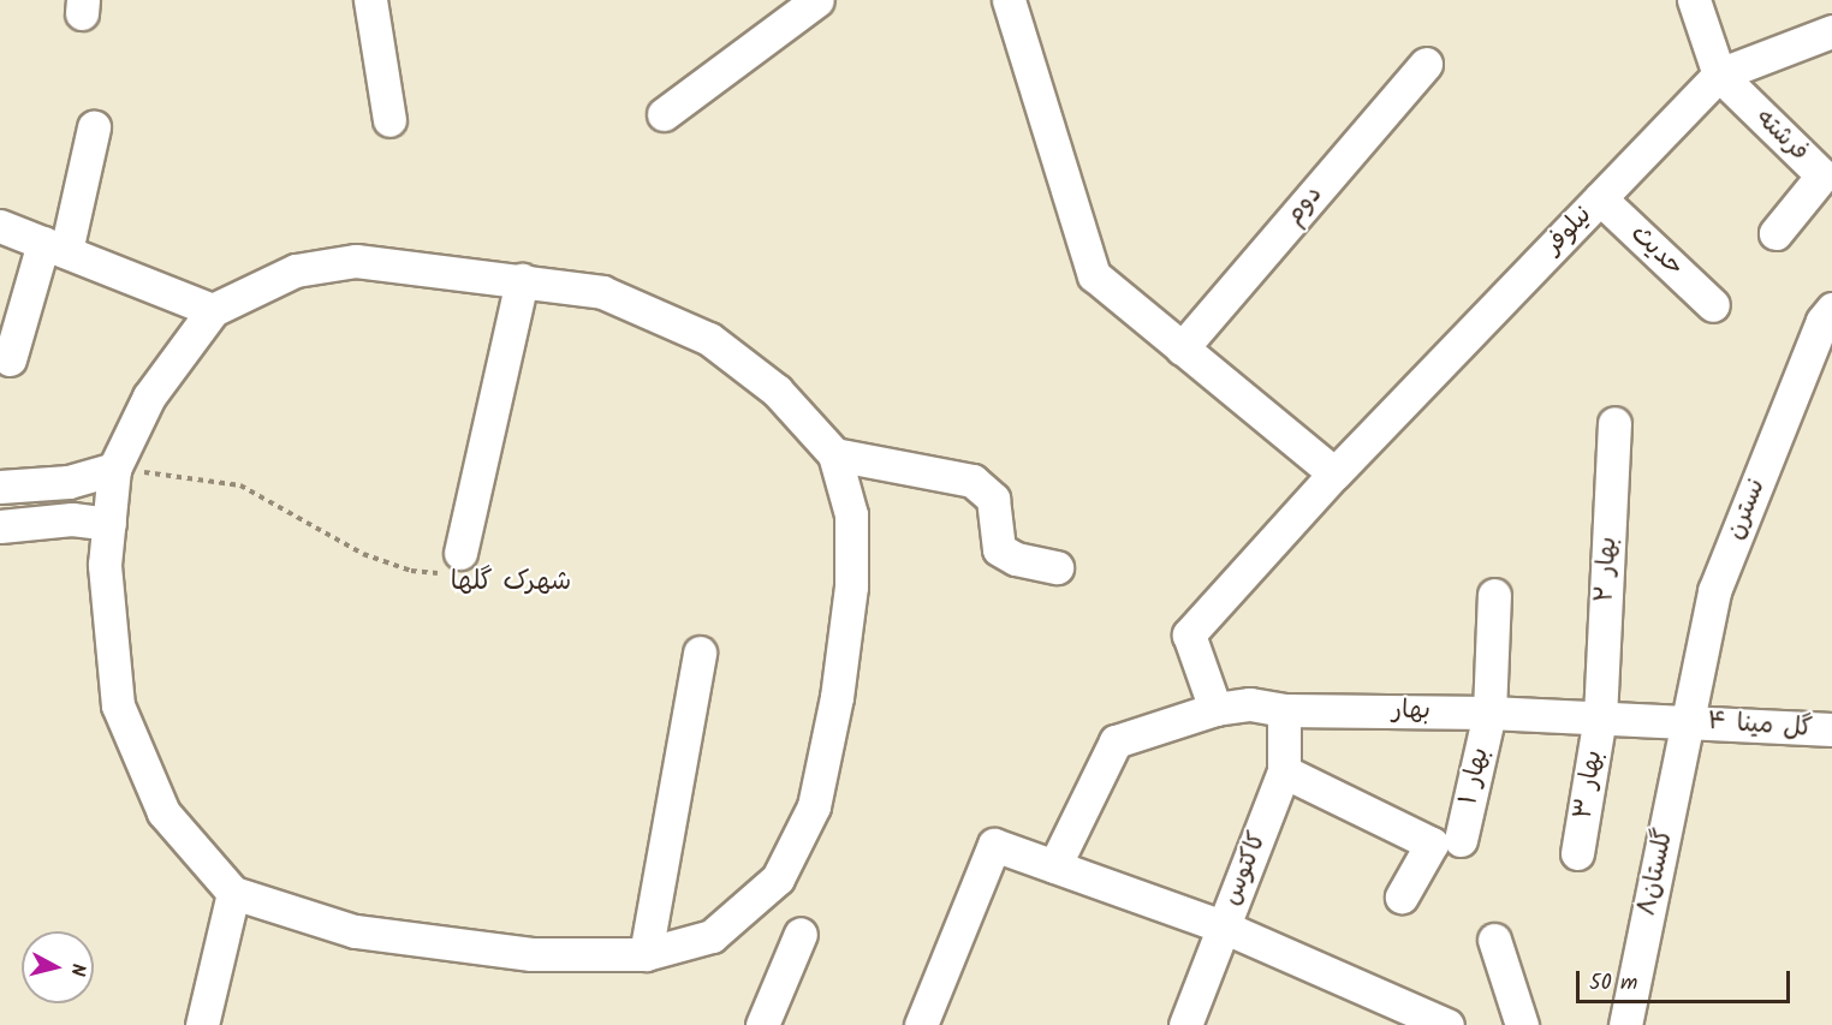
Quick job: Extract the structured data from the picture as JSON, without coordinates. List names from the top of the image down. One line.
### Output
{"streets":{"street":["فرشته","دوم","نیلوفر","حدیث","نسترن","بهار ۲","بهار","گل مینا ۴","بهار ۱","بهار ۳","کاکتوس","گلستان۸"]},"crossings":[["فرشته","نیلوفر"],["نیلوفر","حدیث"],["نیلوفر","بهار"],["نسترن","بهار"],["نسترن","گل مینا ۴"],["نسترن","گلستان۸"],["بهار ۲","بهار"],["بهار ۲","بهار ۳"],["بهار","گل مینا ۴"],["بهار","بهار ۱"],["بهار","بهار ۳"],["بهار","کاکتوس"],["بهار","گلستان۸"],["گل مینا ۴","گلستان۸"]],"districts":["شهرک گلها"],"scale_bar":"50 m","north":"right"}
